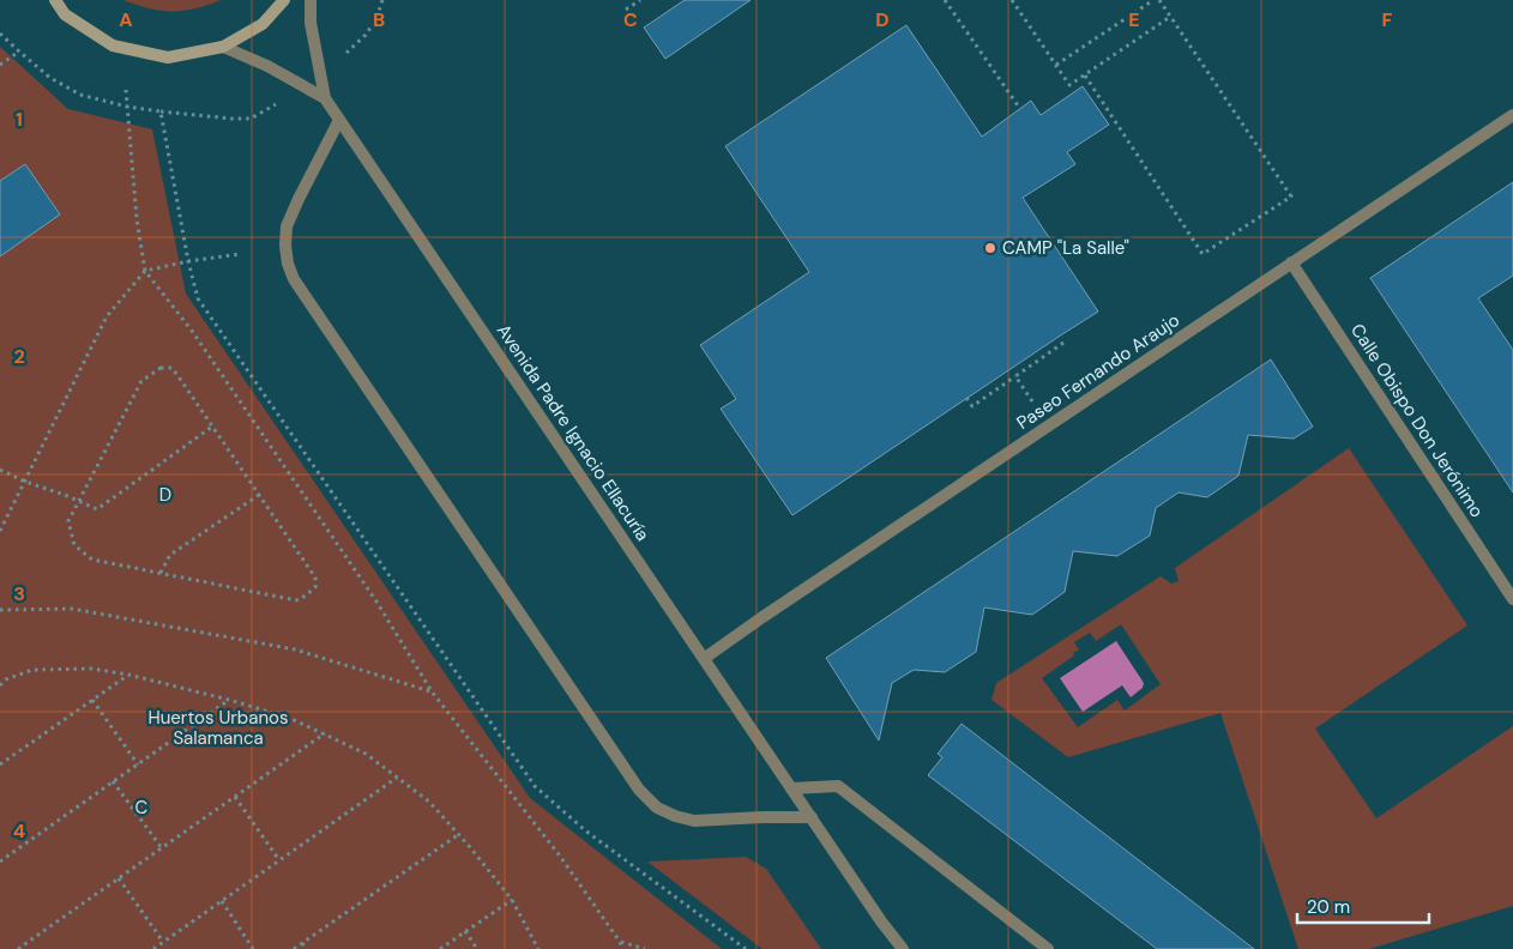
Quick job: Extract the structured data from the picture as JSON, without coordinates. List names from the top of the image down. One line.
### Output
{"streets":{"street":["Paseo Fernando Araujo","Calle Obispo Don Jerónimo","Avenida Padre Ignacio Ellacuría"]},"crossings":[["Paseo Fernando Araujo","Calle Obispo Don Jerónimo"],["Paseo Fernando Araujo","Avenida Padre Ignacio Ellacuría"]],"parks":["D","Huertos Urbanos Salamanca","C"],"places":["CAMP \"La Salle\""],"scale_bar":"20 m","grid":{"columns":["A","B","C","D","E","F"],"rows":["1","2","3","4"]}}
